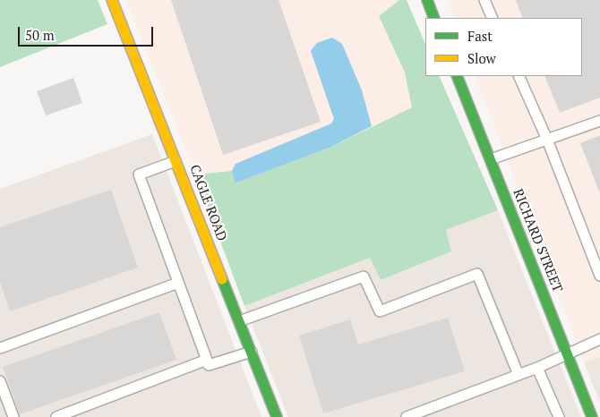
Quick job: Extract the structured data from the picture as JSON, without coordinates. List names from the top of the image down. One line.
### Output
{"streets":{"street":["CAGLE ROAD","RICHARD STREET"]},"legend":["Fast","Slow"],"scale_bar":"50 m"}
